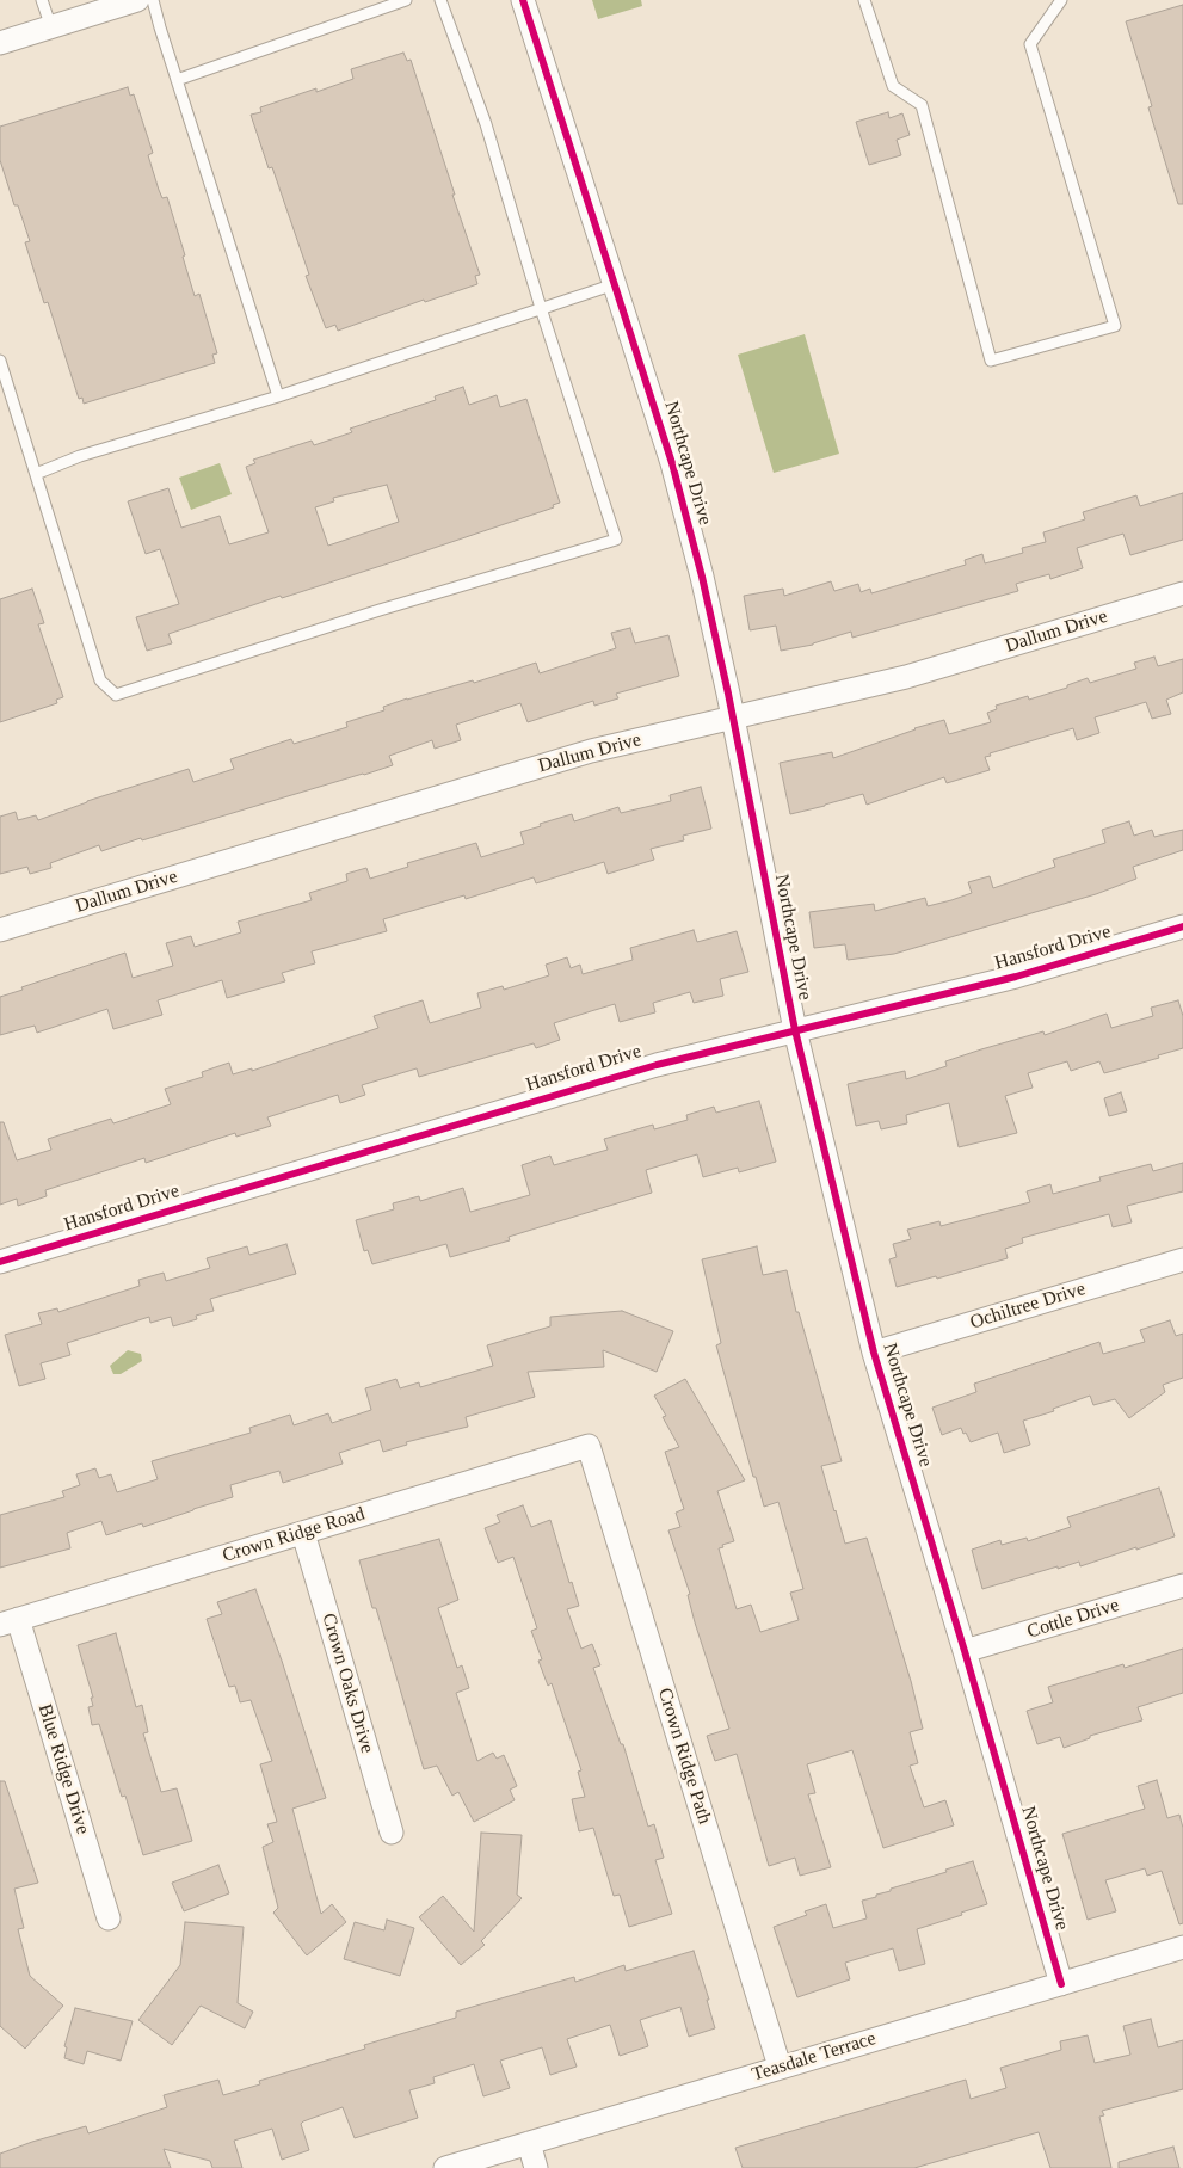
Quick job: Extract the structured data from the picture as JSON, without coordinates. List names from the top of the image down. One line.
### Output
{"streets":{"street":["Northcape Drive","Dallum Drive","Hansford Drive","Ochiltree Drive","Crown Ridge Road","Cottle Drive","Crown Oaks Drive","Crown Ridge Path","Blue Ridge Drive","Teasdale Terrace"]},"crossings":[["Northcape Drive","Dallum Drive"],["Northcape Drive","Hansford Drive"],["Northcape Drive","Ochiltree Drive"],["Northcape Drive","Cottle Drive"],["Northcape Drive","Teasdale Terrace"],["Crown Ridge Road","Crown Oaks Drive"],["Crown Ridge Road","Crown Ridge Path"],["Crown Ridge Road","Blue Ridge Drive"],["Crown Ridge Path","Teasdale Terrace"]]}
